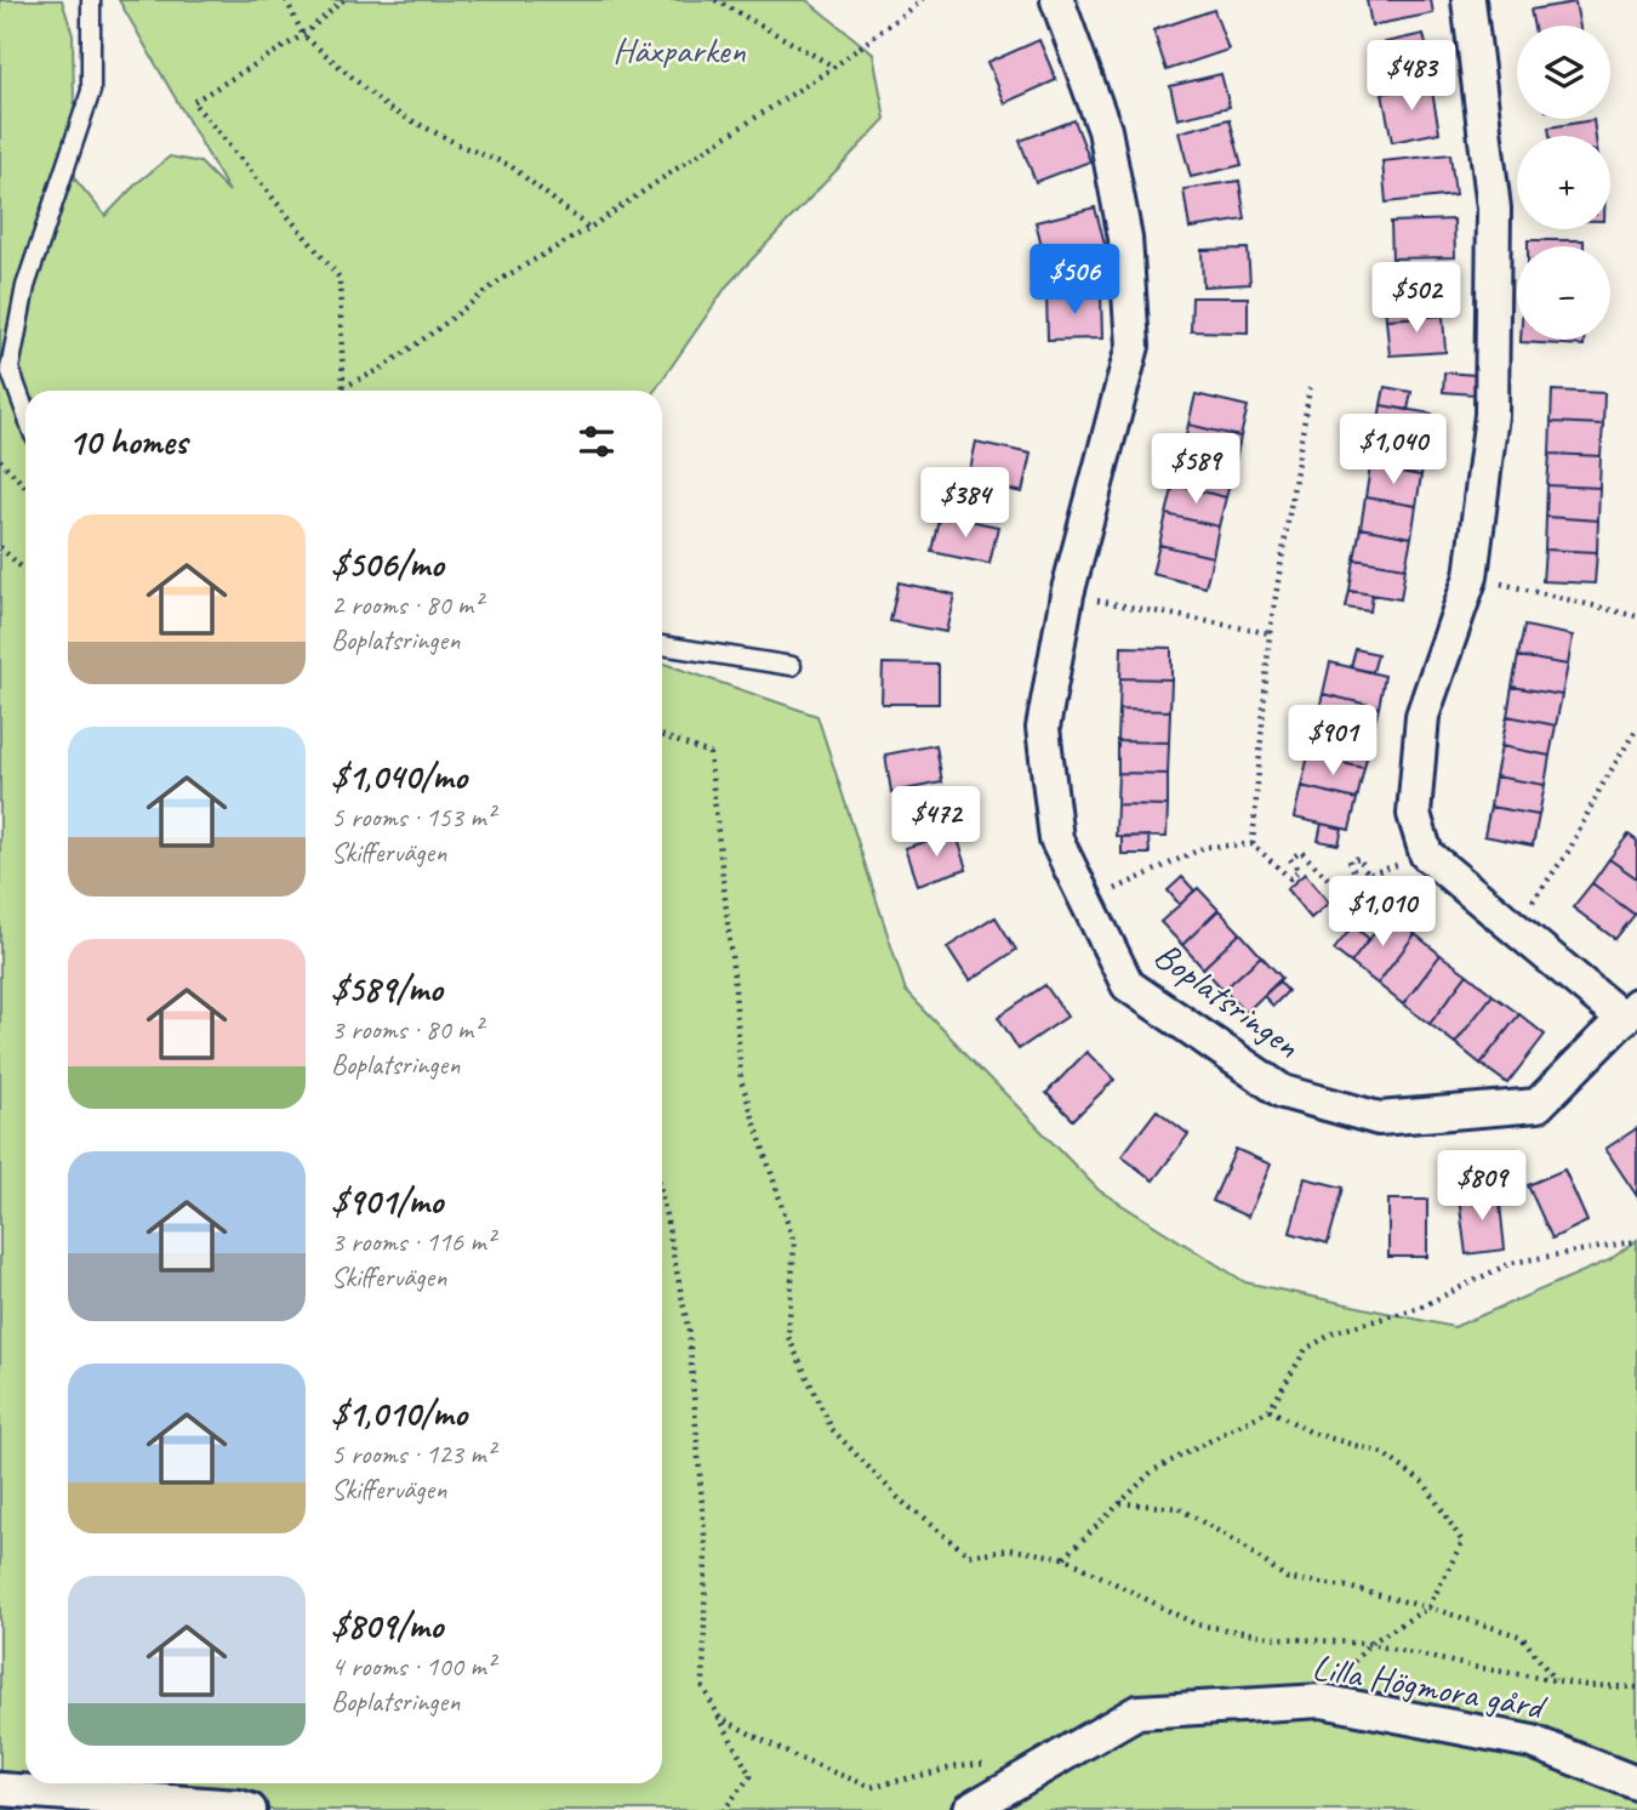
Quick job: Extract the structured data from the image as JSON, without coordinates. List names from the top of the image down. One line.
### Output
{"streets":{"street":["Boplatsringen","Lilla Högmora gård"]},"parks":["Häxparken"],"page":{"map_buttons":["+","−"],"price":["$483","$506","$502","$1,040","$589","$384","$901","$472","$1,010","$809"],"heading":"10 homes","list":[{"name":"$506/mo","note":"2 rooms · 80 m² · Boplatsringen"},{"name":"$1,040/mo","note":"5 rooms · 153 m² · Skiffervägen"},{"name":"$589/mo","note":"3 rooms · 80 m² · Boplatsringen"},{"name":"$901/mo","note":"3 rooms · 116 m² · Skiffervägen"},{"name":"$1,010/mo","note":"5 rooms · 123 m² · Skiffervägen"},{"name":"$809/mo","note":"4 rooms · 100 m² · Boplatsringen"}]}}
